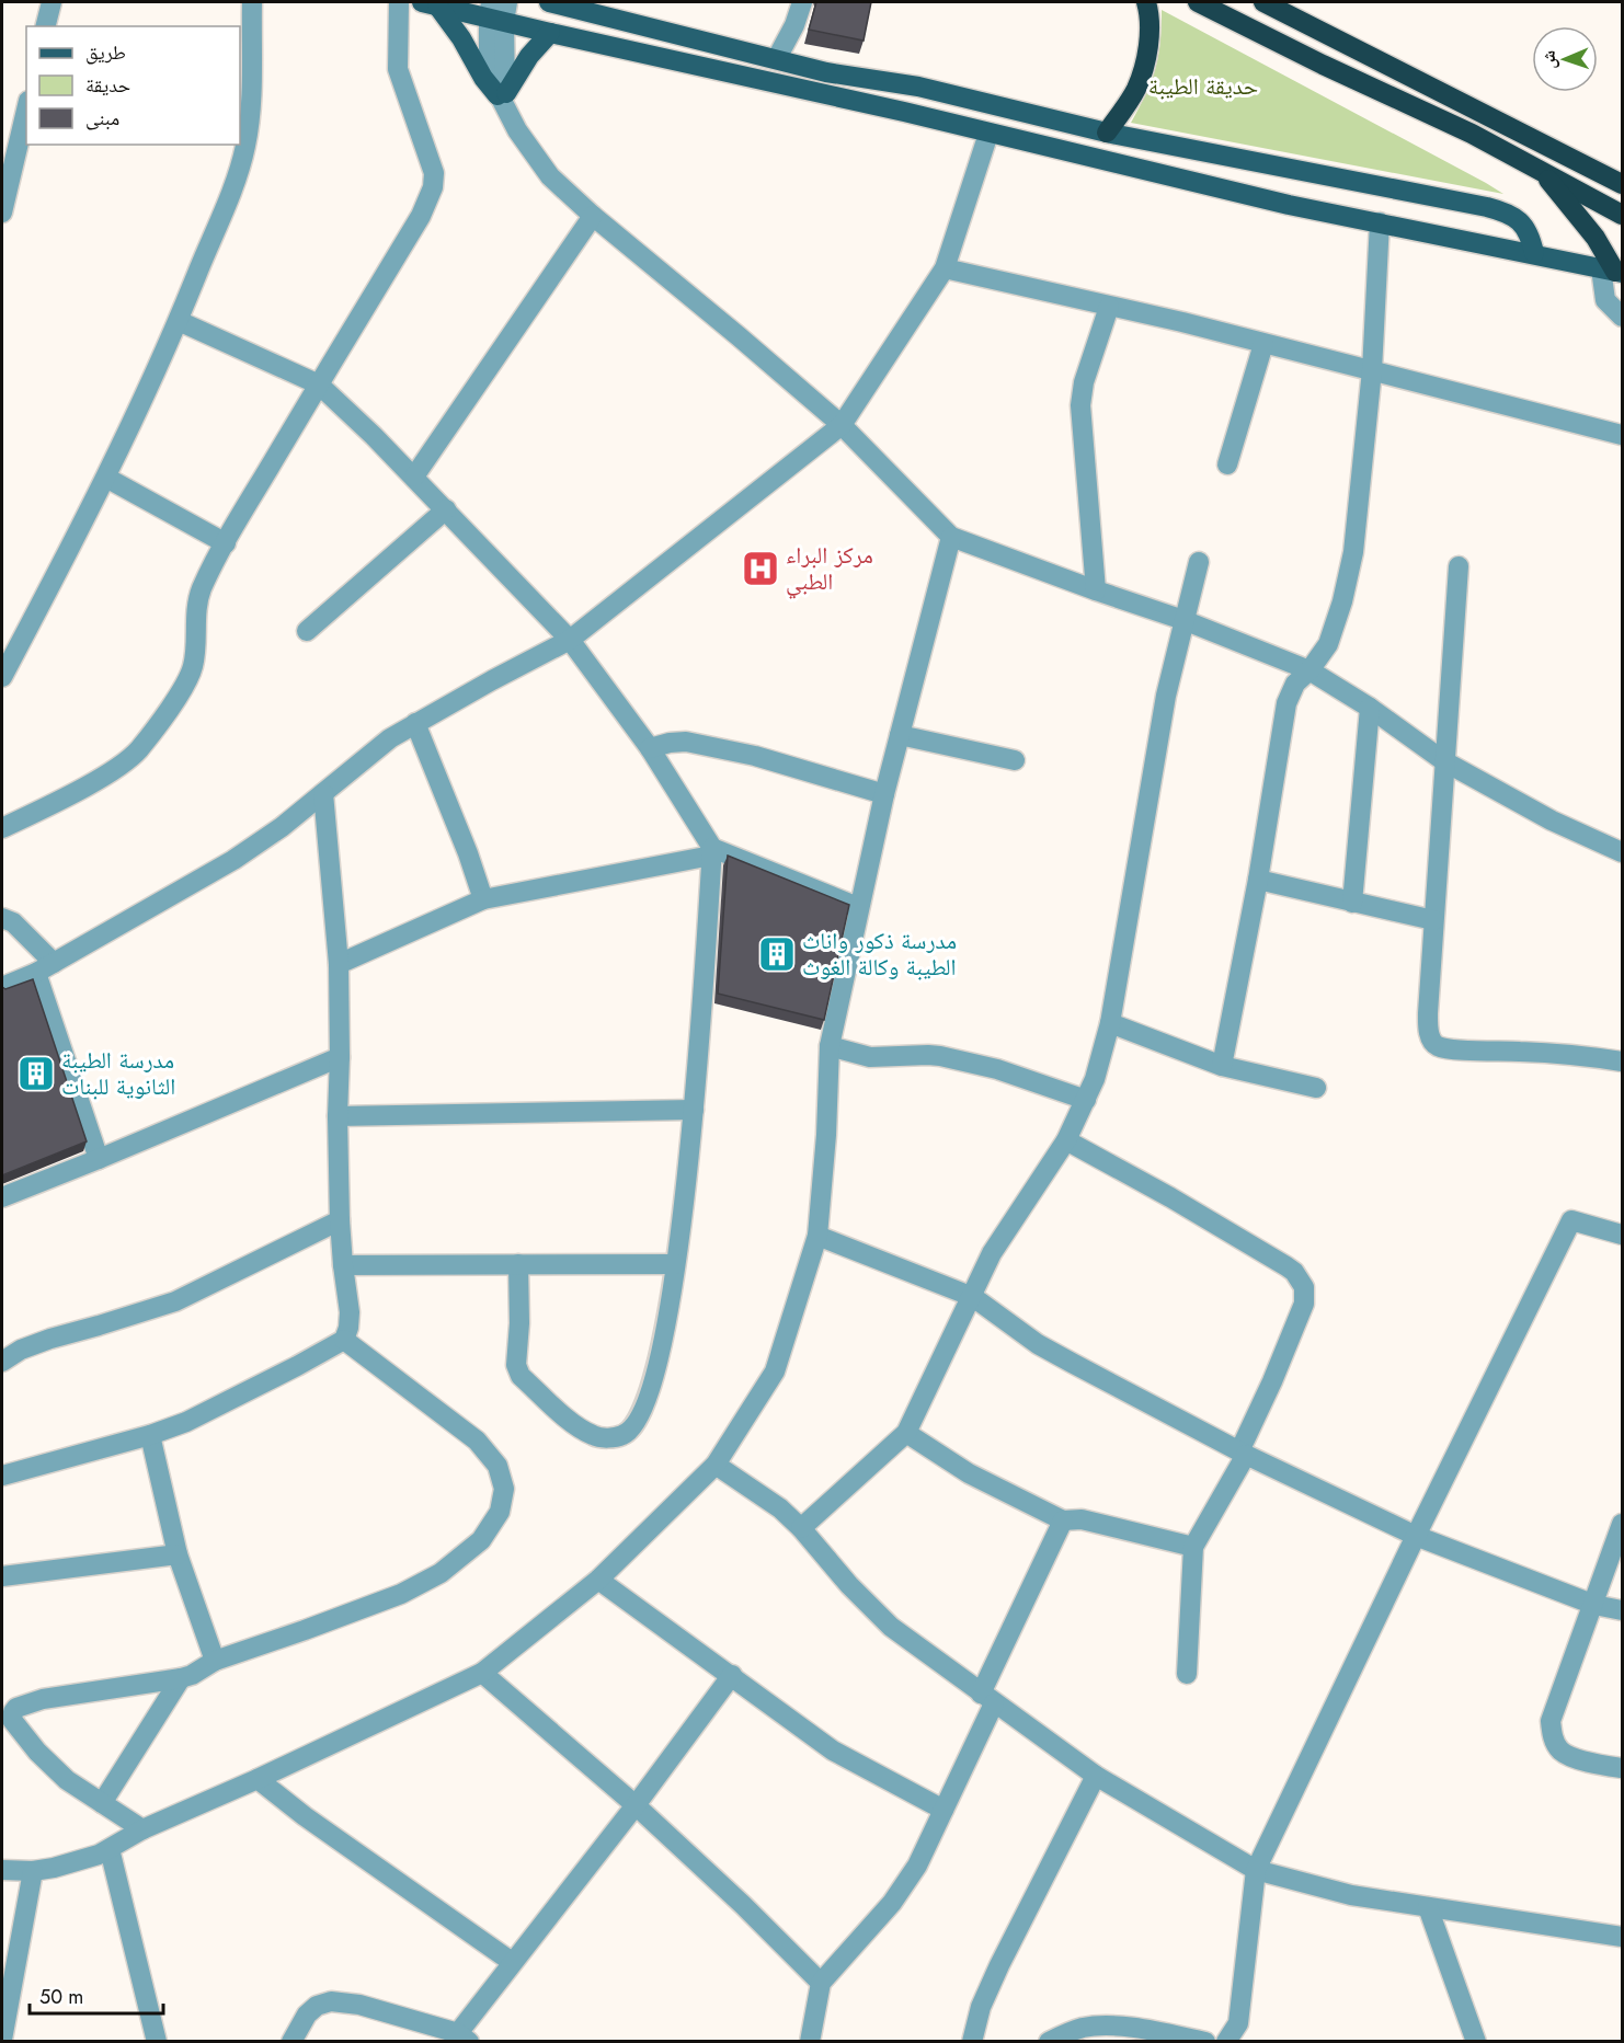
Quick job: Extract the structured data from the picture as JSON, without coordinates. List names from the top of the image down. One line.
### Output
{"parks":["حديقة الطيبة"],"places":{"hospital":["مركز البراء الطبي"],"building":["مدرسة ذكور واناث الطيبة وكالة الغوث","مدرسة الطيبة الثانوية للبنات"]},"legend":["طريق","حديقة","مبنى"],"scale_bar":"50 m","north":"left"}
